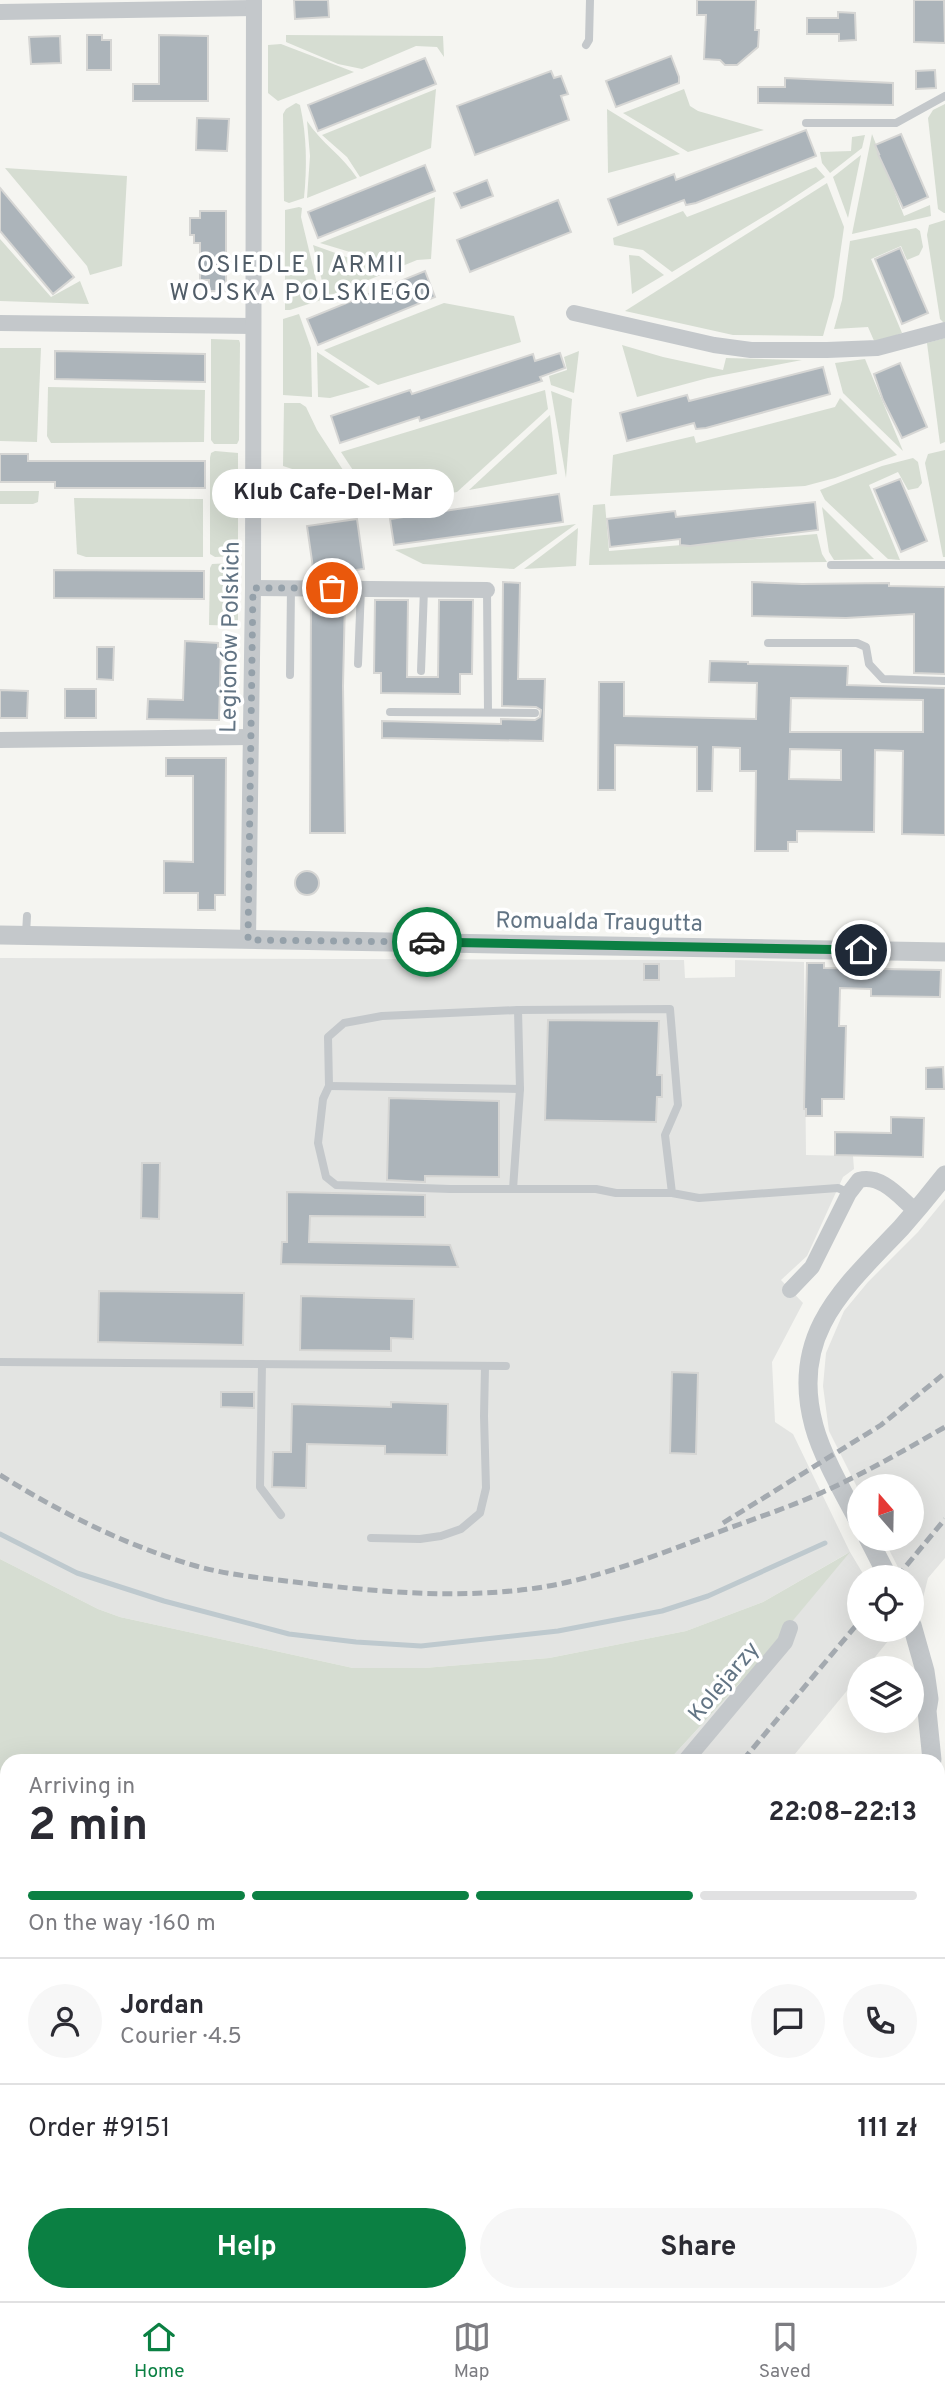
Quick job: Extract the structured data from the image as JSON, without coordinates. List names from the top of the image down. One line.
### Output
{"streets":{"street":["Legionów Polskich","Romualda Traugutta","Kolejarzy"]},"crossings":[["Legionów Polskich","Romualda Traugutta"]],"districts":["OSIEDLE I ARMII WOJSKA POLSKIEGO"],"places":["Klub Cafe-Del-Mar"],"north":"top","page":{"bubble":"Klub Cafe-Del-Mar","heading":["2 min","Arriving in","22:08–22:13"],"panel":["Jordan","Courier · 4.5","Order #9151","111 zł"],"bar":"On the way · 160 m","buttons":["Help","Share"],"tabs":["Home","Map","Saved"]}}
